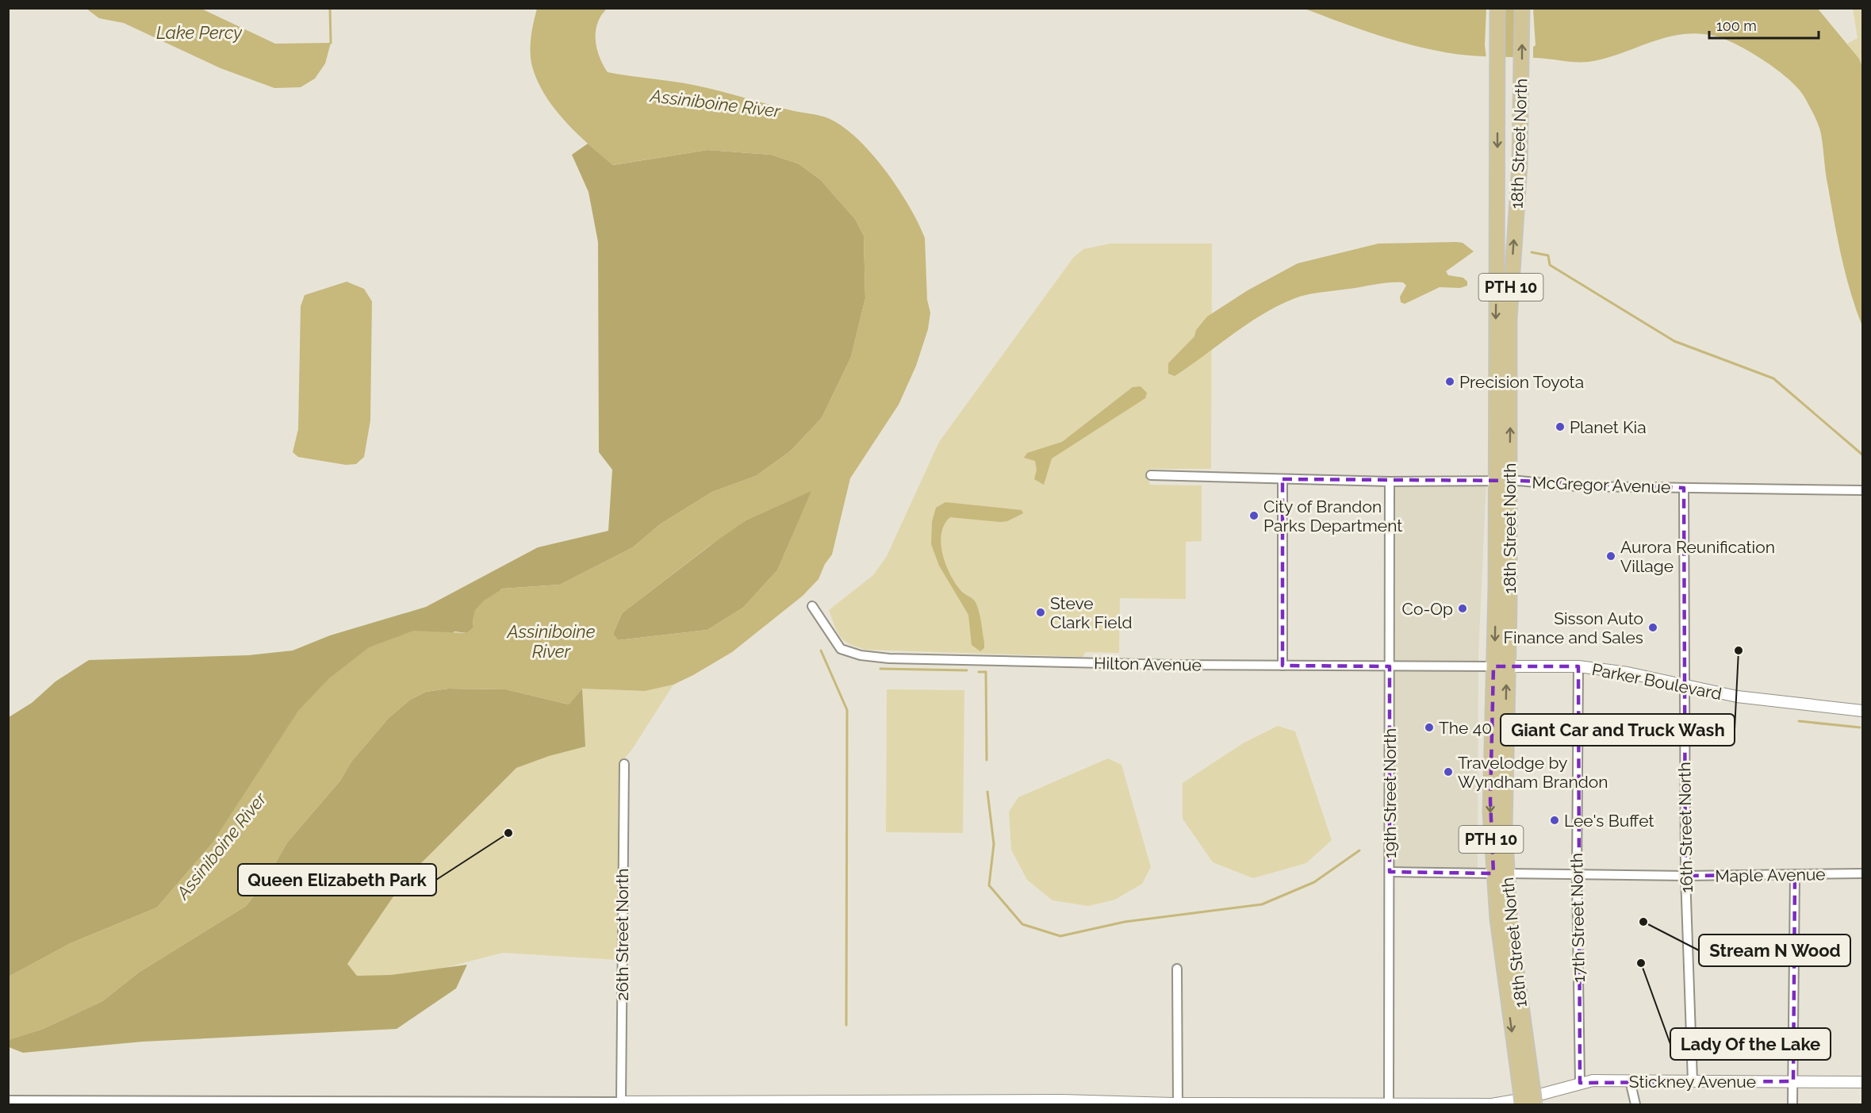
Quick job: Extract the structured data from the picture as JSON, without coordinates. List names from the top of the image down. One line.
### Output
{"streets":{"main road":["18th Street North","PTH 10"],"street":["McGregor Avenue","Hilton Avenue","Parker Boulevard","19th Street North","16th Street North","Maple Avenue","17th Street North","26th Street North","Stickney Avenue"]},"crossings":[["18th Street North","McGregor Avenue"],["18th Street North","Hilton Avenue"],["18th Street North","Parker Boulevard"],["18th Street North","Maple Avenue"],["18th Street North","Stickney Avenue"],["McGregor Avenue","19th Street North"],["McGregor Avenue","16th Street North"],["Hilton Avenue","Parker Boulevard"],["Hilton Avenue","19th Street North"],["Parker Boulevard","16th Street North"],["Parker Boulevard","17th Street North"],["19th Street North","Maple Avenue"],["19th Street North","Stickney Avenue"],["16th Street North","Maple Avenue"],["16th Street North","Stickney Avenue"],["Maple Avenue","17th Street North"],["17th Street North","Stickney Avenue"],["26th Street North","Stickney Avenue"]],"water":["Lake Percy","Assiniboine River"],"places":["Precision Toyota","Planet Kia","City of Brandon Parks Department","Aurora Reunification Village","Co-Op","Steve Clark Field","Sisson Auto Finance and Sales","Giant Car and Truck Wash","The 40","Travelodge by Wyndham Brandon","Lee's Buffet","Queen Elizabeth Park","Stream N Wood","Lady Of the Lake"],"scale_bar":"100 m"}
